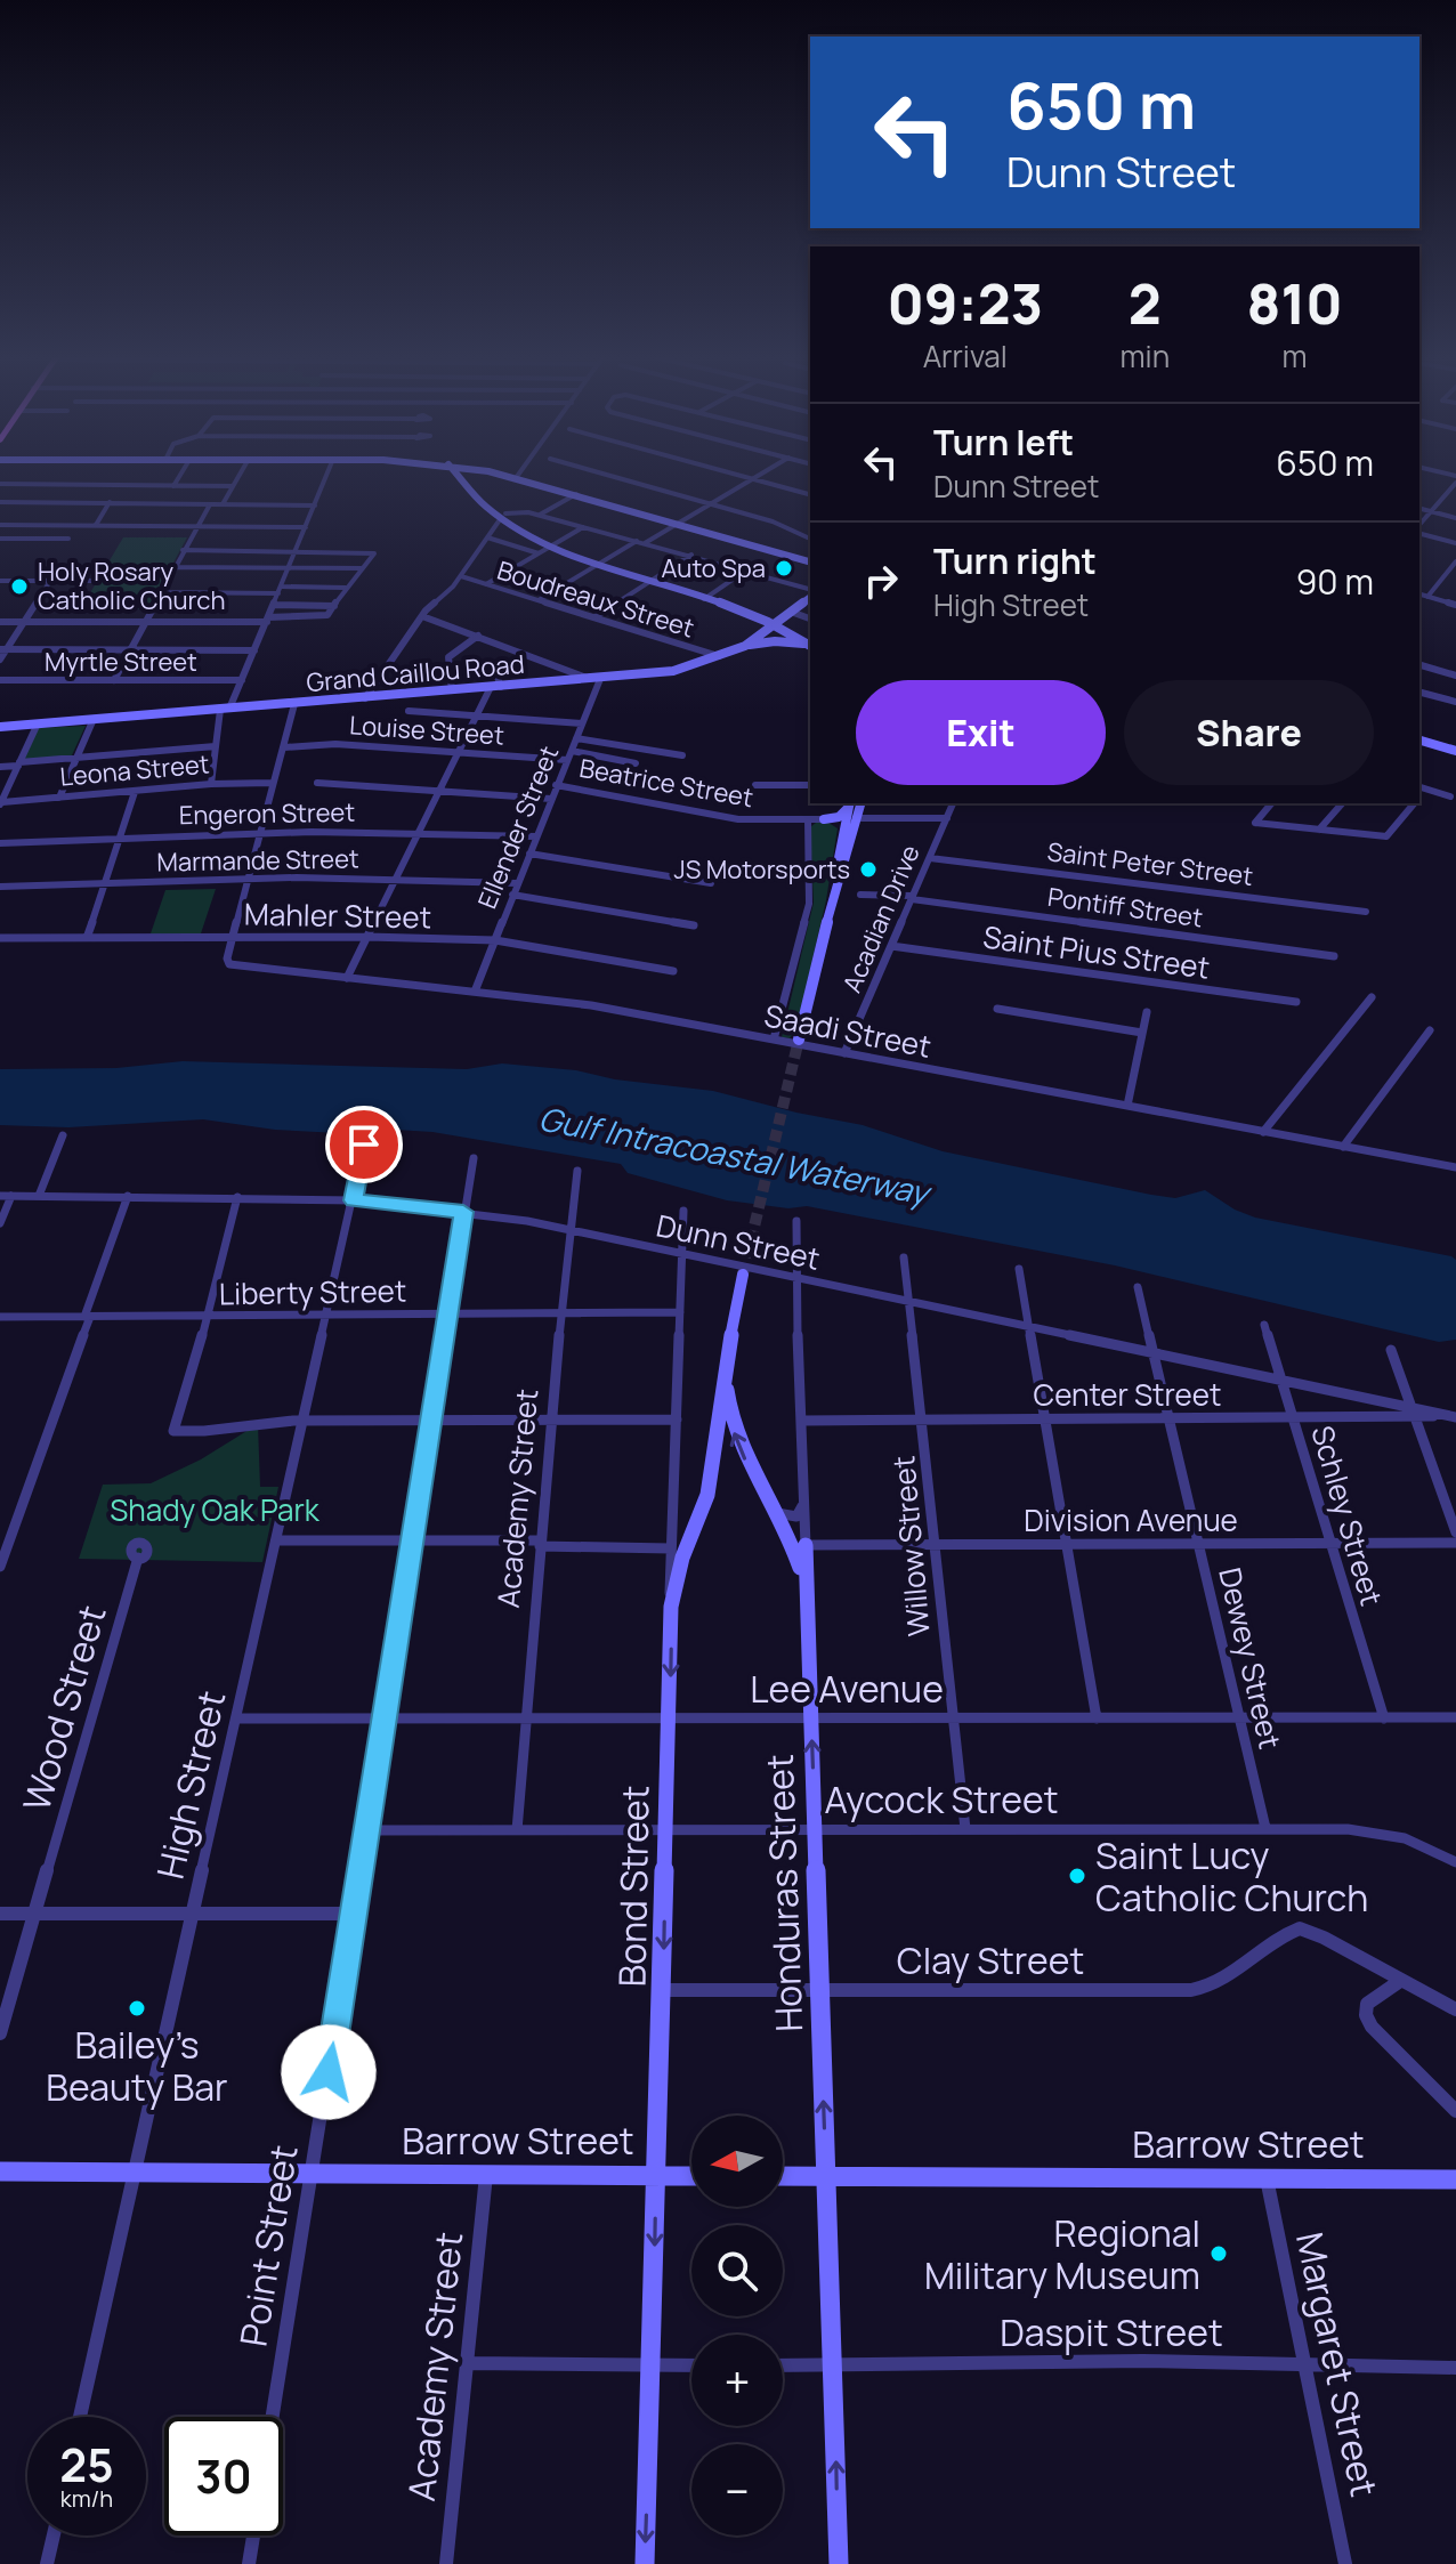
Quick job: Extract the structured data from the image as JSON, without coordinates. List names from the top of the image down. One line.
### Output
{"streets":{"main road":["Grand Caillou Road","Bond Street","Honduras Street","Barrow Street"],"street":["Boudreaux Street","Myrtle Street","Louise Street","Leona Street","Beatrice Street","Engeron Street","Ellender Street","Marmande Street","Saint Peter Street","Pontiff Street","Mahler Street","Acadian Drive","Saint Pius Street","Saadi Street","Dunn Street","Liberty Street","Center Street","Academy Street","Schley Street","Division Avenue","Willow Street","Dewey Street","Lee Avenue","Wood Street","High Street","Aycock Street","Clay Street","Point Street","Daspit Street","Margaret Street"]},"crossings":[["Boudreaux Street","Grand Caillou Road"],["Grand Caillou Road","Ellender Street"],["Louise Street","Ellender Street"],["Beatrice Street","Ellender Street"],["Engeron Street","Ellender Street"],["Ellender Street","Marmande Street"],["Ellender Street","Mahler Street"],["Ellender Street","Saadi Street"],["Saint Peter Street","Acadian Drive"],["Pontiff Street","Acadian Drive"],["Mahler Street","Saadi Street"],["Acadian Drive","Saint Pius Street"],["Acadian Drive","Saadi Street"],["Dunn Street","Center Street"],["Dunn Street","Academy Street"],["Dunn Street","Schley Street"],["Dunn Street","Willow Street"],["Dunn Street","Dewey Street"],["Dunn Street","High Street"],["Dunn Street","Bond Street"],["Dunn Street","Honduras Street"],["Dunn Street","Point Street"],["Liberty Street","Academy Street"],["Liberty Street","High Street"],["Liberty Street","Bond Street"],["Liberty Street","Point Street"],["Center Street","Schley Street"],["Center Street","Willow Street"],["Center Street","Dewey Street"],["Center Street","Honduras Street"],["Academy Street","Lee Avenue"],["Academy Street","Aycock Street"],["Academy Street","Barrow Street"],["Schley Street","Division Avenue"],["Schley Street","Lee Avenue"],["Division Avenue","Willow Street"],["Division Avenue","Dewey Street"],["Division Avenue","Honduras Street"],["Willow Street","Lee Avenue"],["Willow Street","Aycock Street"],["Dewey Street","Lee Avenue"],["Dewey Street","Aycock Street"],["Lee Avenue","High Street"],["Lee Avenue","Bond Street"],["Lee Avenue","Honduras Street"],["Lee Avenue","Point Street"],["High Street","Barrow Street"],["Aycock Street","Bond Street"],["Aycock Street","Honduras Street"],["Aycock Street","Point Street"],["Bond Street","Clay Street"],["Bond Street","Barrow Street"],["Honduras Street","Clay Street"],["Honduras Street","Barrow Street"],["Honduras Street","Daspit Street"],["Barrow Street","Point Street"],["Barrow Street","Margaret Street"],["Daspit Street","Margaret Street"]],"one_way":["Bond Street","Honduras Street"],"water":["Gulf Intracoastal Waterway"],"parks":["Shady Oak Park"],"places":["Auto Spa","Holy Rosary Catholic Church","JS Motorsports","Saint Lucy Catholic Church","Bailey’s Beauty Bar","Regional Military Museum"],"north":"left","page":{"turn":["650 m","Dunn Street"],"eta":["09:23","Arrival","2","min","810","m"],"list":[{"name":"Turn left","note":"Dunn Street","value":"650 m"},{"name":"Turn right","note":"High Street","value":"90 m"}],"buttons":["Exit","Share"],"map_buttons":["+","−"],"speed":"25 km/h","limit":"30"}}
